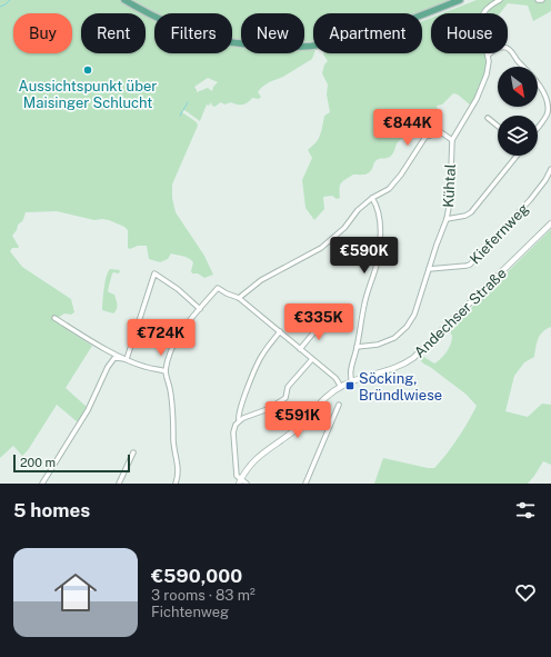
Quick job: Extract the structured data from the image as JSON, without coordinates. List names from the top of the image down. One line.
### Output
{"streets":{"street":["Kühtal","Kiefernweg","Andechser Straße"]},"crossings":[["Kühtal","Kiefernweg"]],"places":{"other":["Aussichtspunkt über Maisinger Schlucht"],"transit":["Söcking, Bründlwiese"]},"scale_bar":"200 m","north":"bottom right","page":{"chip":["Buy","Rent","Filters","New","Apartment","House"],"price":["€844K","€590K","€335K","€724K","€591K"],"scale":"200 m","heading":"5 homes","list":[{"name":"€590,000","note":"3 rooms · 83 m² · Fichtenweg"}]}}
